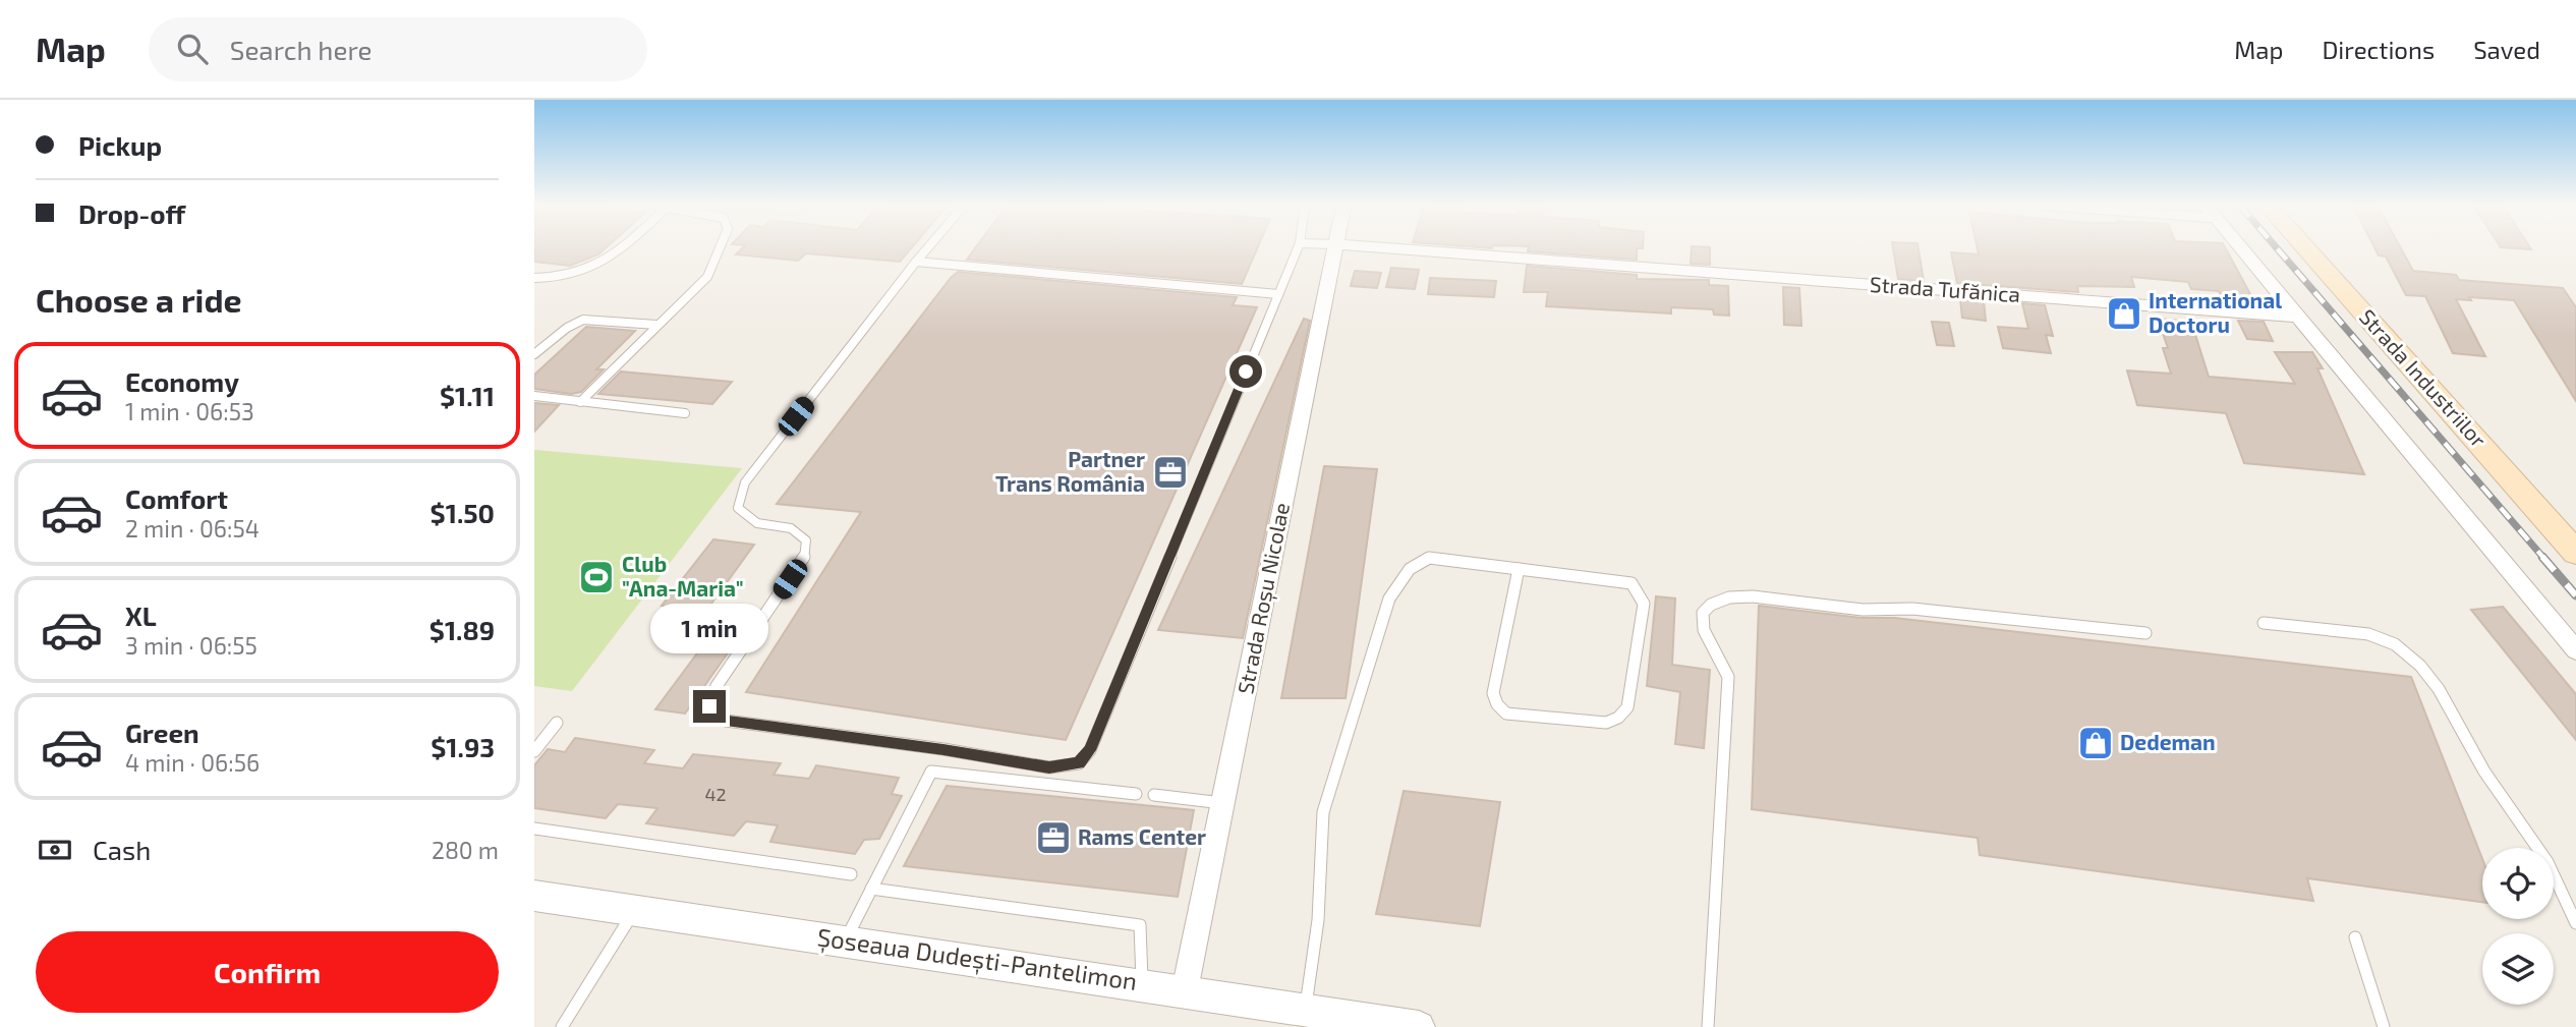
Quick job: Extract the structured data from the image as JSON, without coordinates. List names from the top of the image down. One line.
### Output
{"streets":{"main road":["Strada Industriilor"],"street":["Strada Tufănica","Strada Roșu Nicolae","Șoseaua Dudești-Pantelimon"]},"crossings":[["Strada Roșu Nicolae","Șoseaua Dudești-Pantelimon"]],"places":{"shop":["International Doctoru","Dedeman"],"office":["Partner Trans România","Rams Center"],"sports":["Club \"Ana-Maria\""]},"house_numbers":["42"],"page":{"header":"Map","search":"Search here","nav":["Map","Directions","Saved"],"banner":["Pickup","Drop-off"],"heading":"Choose a ride","list":[{"name":"Economy","note":"1 min · 06:53","value":"$1.11"},{"name":"Comfort","note":"2 min · 06:54","value":"$1.50"},{"name":"XL","note":"3 min · 06:55","value":"$1.89"},{"name":"Green","note":"4 min · 06:56","value":"$1.93"}],"bubble":"1 min","pay":["Cash","280 m"],"buttons":"Confirm"}}
